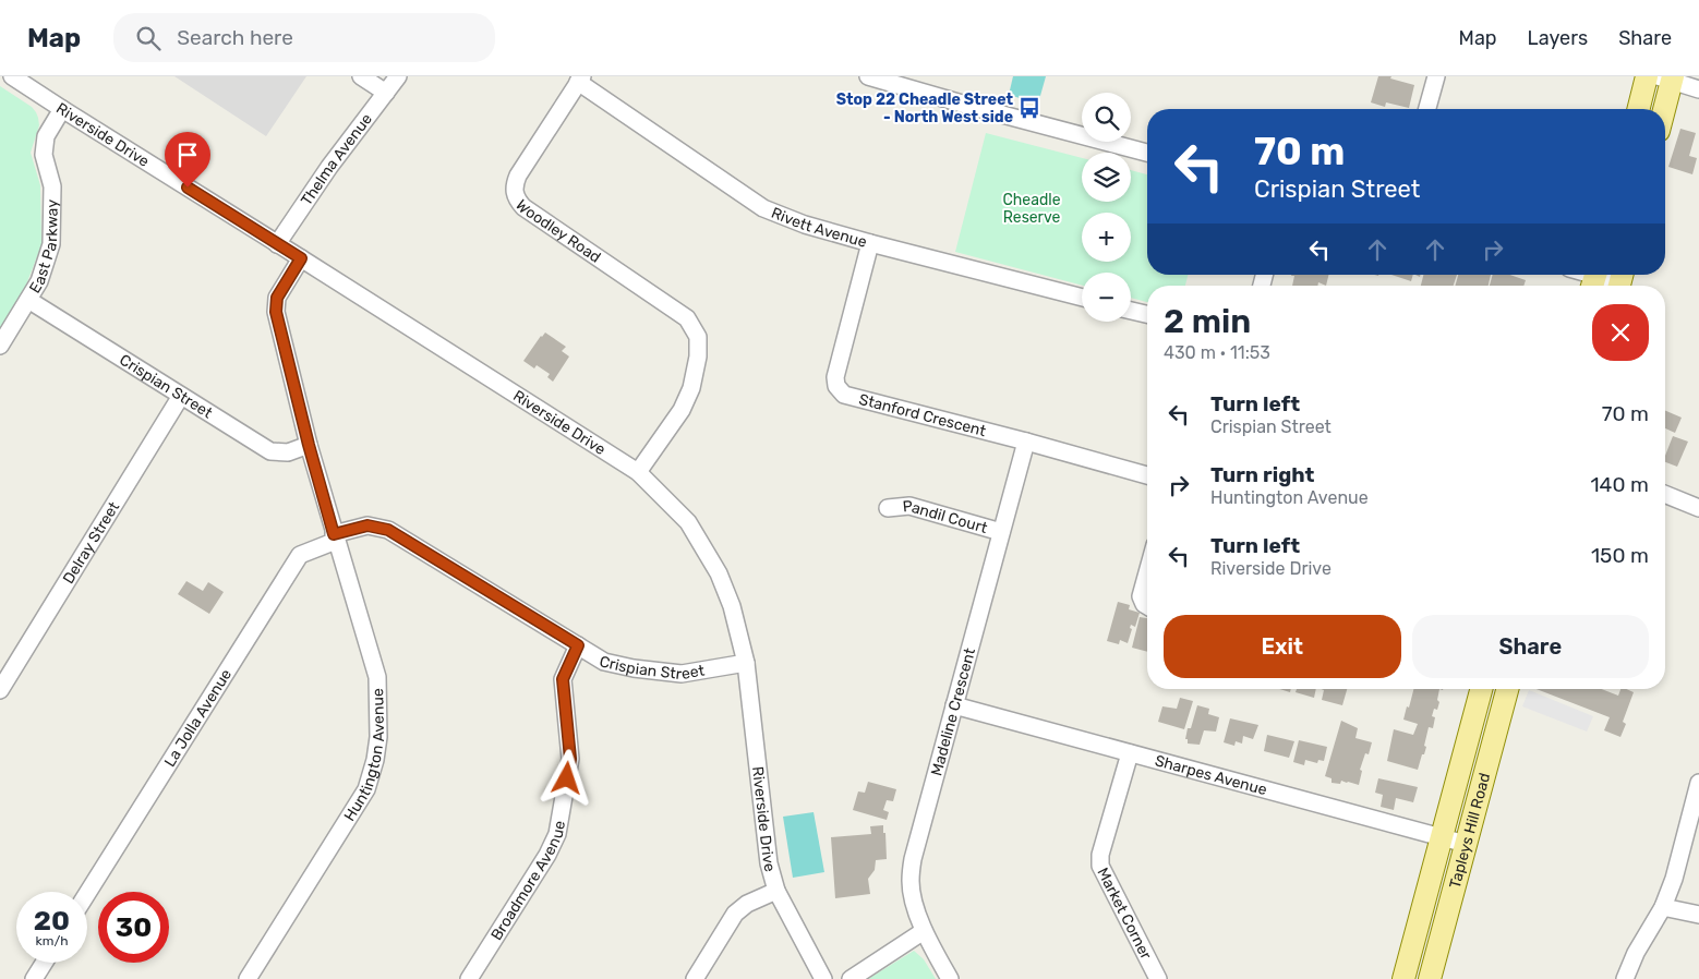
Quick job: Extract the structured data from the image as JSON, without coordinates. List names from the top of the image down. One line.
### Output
{"streets":{"main road":["Tapleys Hill Road"],"street":["Riverside Drive","Thelma Avenue","Rivett Avenue","Woodley Road","East Parkway","Crispian Street","Stanford Crescent","Pandil Court","Delray Street","Madeline Crescent","La Jolla Avenue","Huntington Avenue","Sharpes Avenue","Broadmore Avenue","Market Corner"]},"crossings":[["Riverside Drive","Thelma Avenue"],["Riverside Drive","Woodley Road"],["Riverside Drive","East Parkway"],["Riverside Drive","Crispian Street"],["Riverside Drive","Huntington Avenue"],["Rivett Avenue","Woodley Road"],["Rivett Avenue","Stanford Crescent"],["East Parkway","Crispian Street"],["Crispian Street","Delray Street"],["Crispian Street","La Jolla Avenue"],["Crispian Street","Huntington Avenue"],["Crispian Street","Broadmore Avenue"],["Stanford Crescent","Madeline Crescent"],["Pandil Court","Madeline Crescent"],["Madeline Crescent","Sharpes Avenue"],["La Jolla Avenue","Huntington Avenue"],["Sharpes Avenue","Tapleys Hill Road"],["Sharpes Avenue","Market Corner"]],"parks":["Cheadle Reserve"],"places":{"bus stop":["Stop 22 Cheadle Street - North West side"]},"page":{"header":"Map","search":"Search here","nav":["Map","Layers","Share"],"map_buttons":["+","−"],"turn":["70 m","Crispian Street"],"heading":["2 min","430 m · 11:53"],"list":[{"name":"Turn left","note":"Crispian Street","value":"70 m"},{"name":"Turn right","note":"Huntington Avenue","value":"140 m"},{"name":"Turn left","note":"Riverside Drive","value":"150 m"}],"buttons":["Exit","Share"],"speed":"20 km/h","limit":"30"}}
